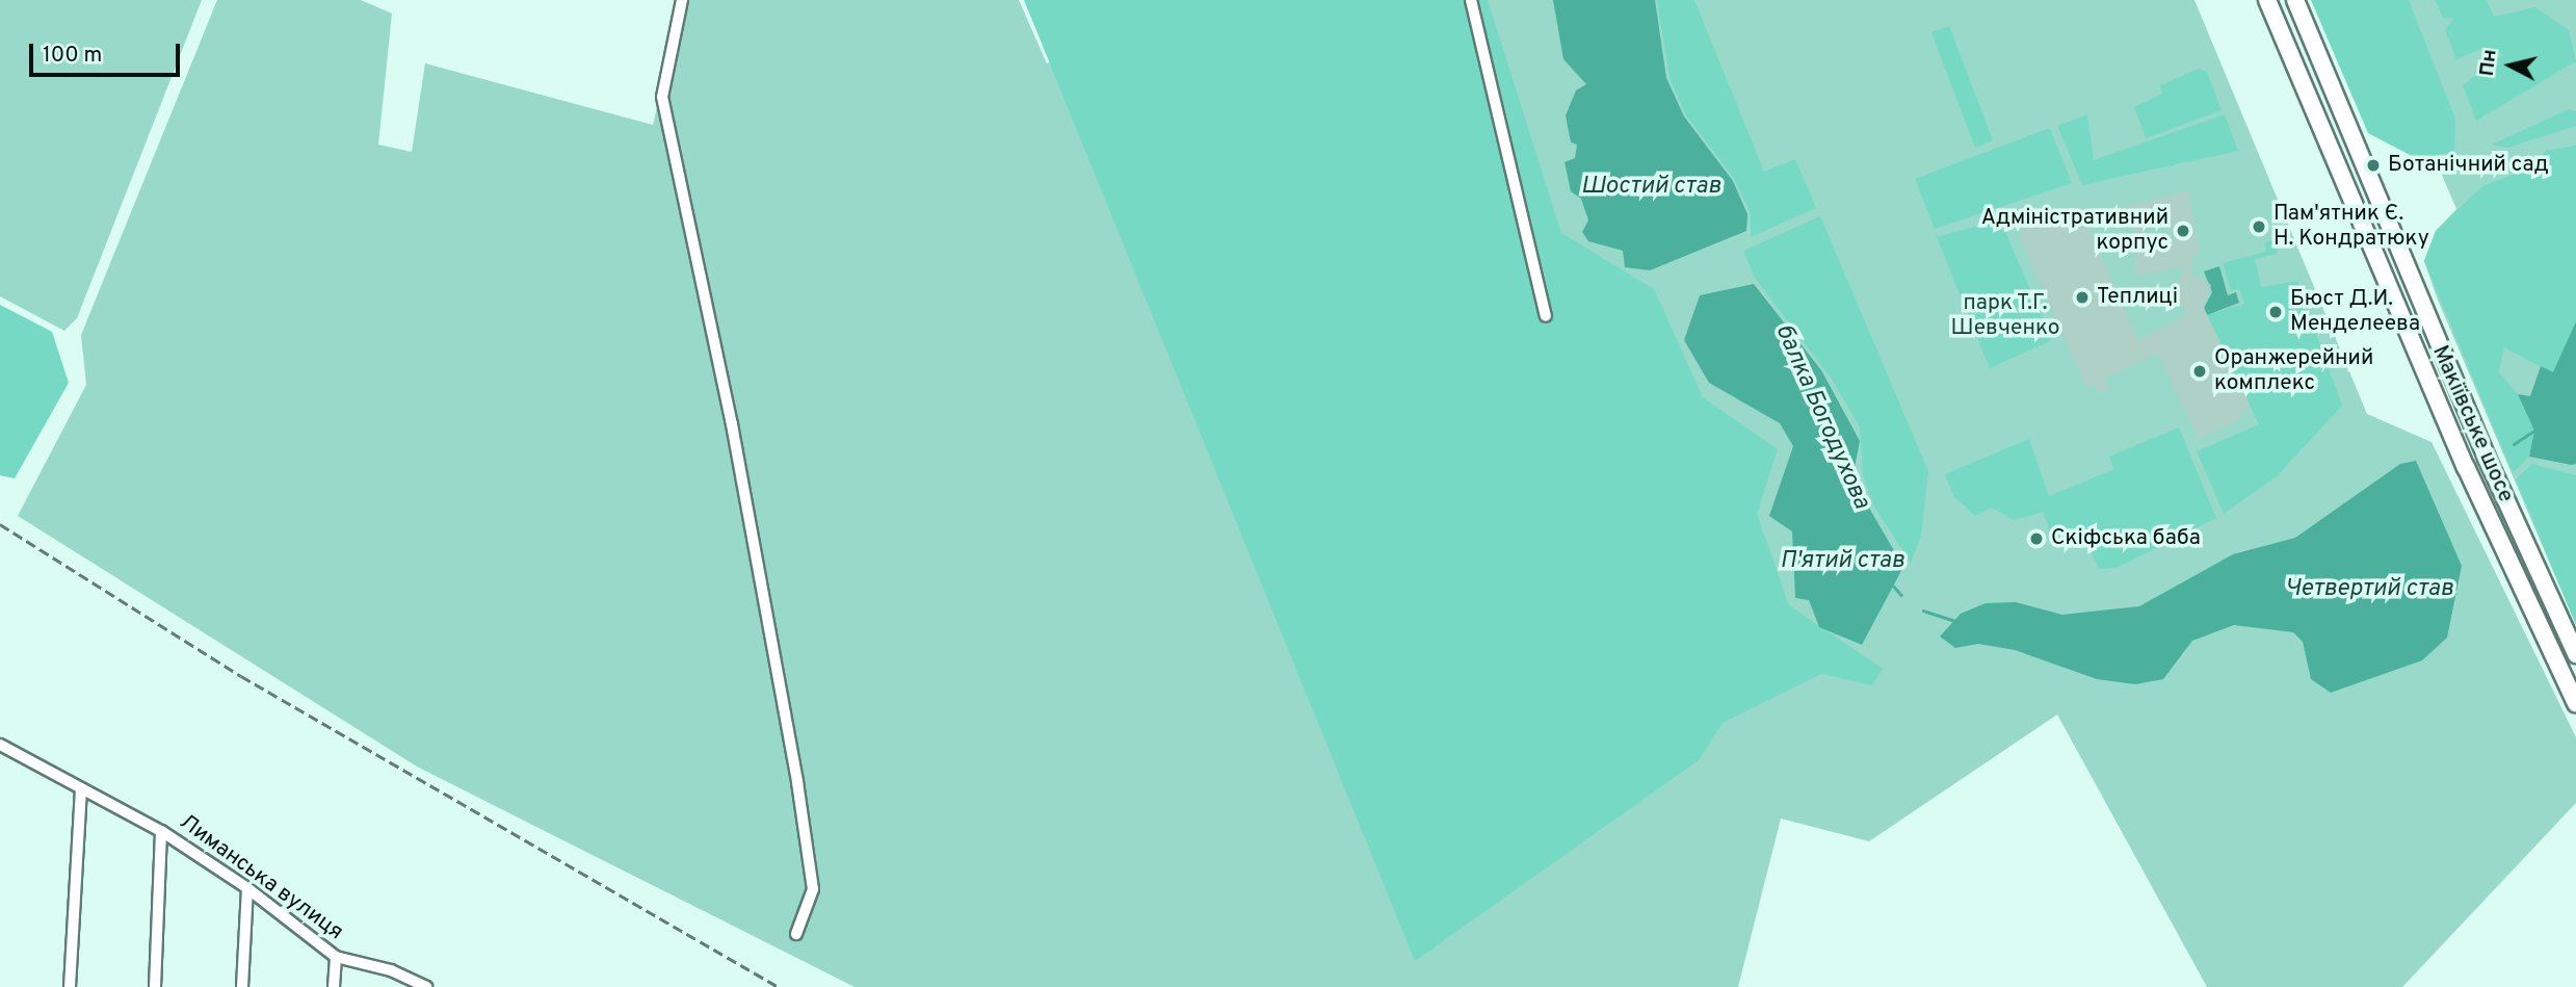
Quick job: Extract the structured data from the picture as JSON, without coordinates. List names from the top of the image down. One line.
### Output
{"streets":{"main road":["Макіївське шосе"],"street":["Лиманська вулиця"]},"water":["Шостий став","балка Богодухова","П'ятий став","Четвертий став"],"parks":["парк Т.Г. Шевченко"],"places":["Ботанічний сад","Пам'ятник Є. Н. Кондратюку","Адміністративний корпус","Теплиці","Бюст Д.И. Менделеева","Оранжерейний комплекс","Скіфська баба"],"scale_bar":"100 m","north":"left"}
